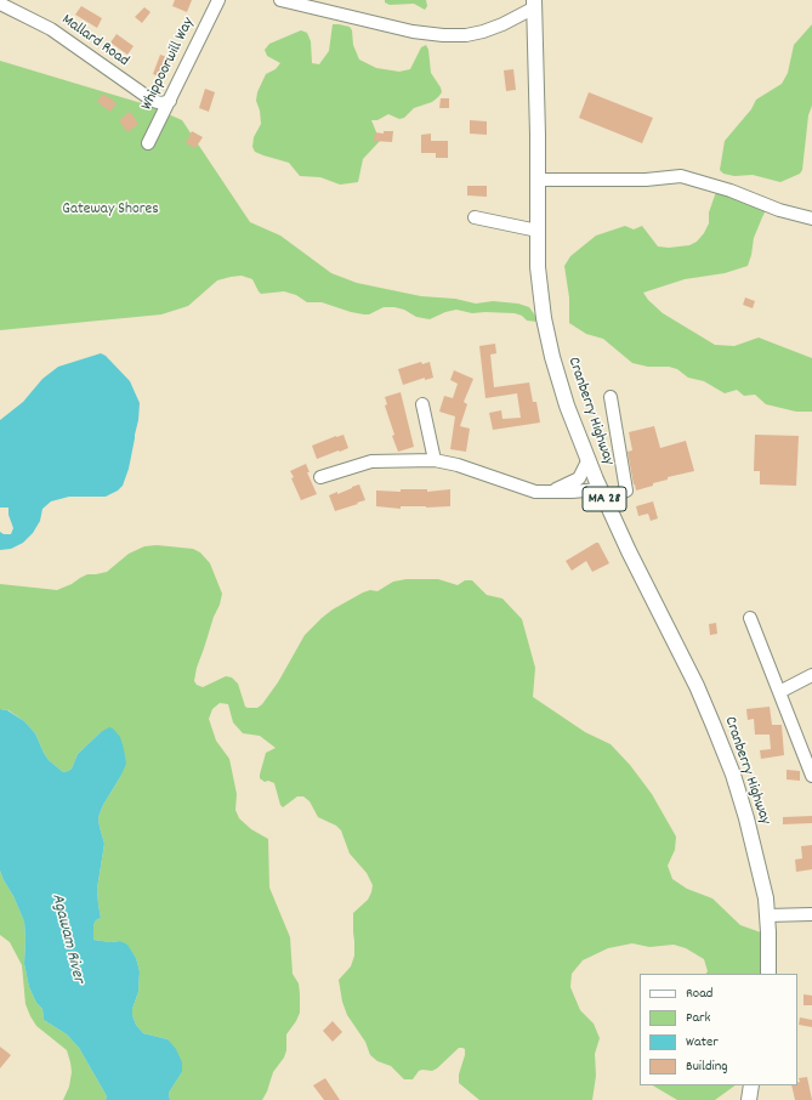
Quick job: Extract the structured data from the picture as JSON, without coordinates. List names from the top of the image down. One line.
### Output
{"streets":{"main road":["Cranberry Highway","MA 28"],"street":["Mallard Road","Whippoorwill Way"]},"crossings":[["Mallard Road","Whippoorwill Way"]],"water":["Agawam River"],"parks":["Gateway Shores"],"legend":["Road","Park","Water","Building"]}
